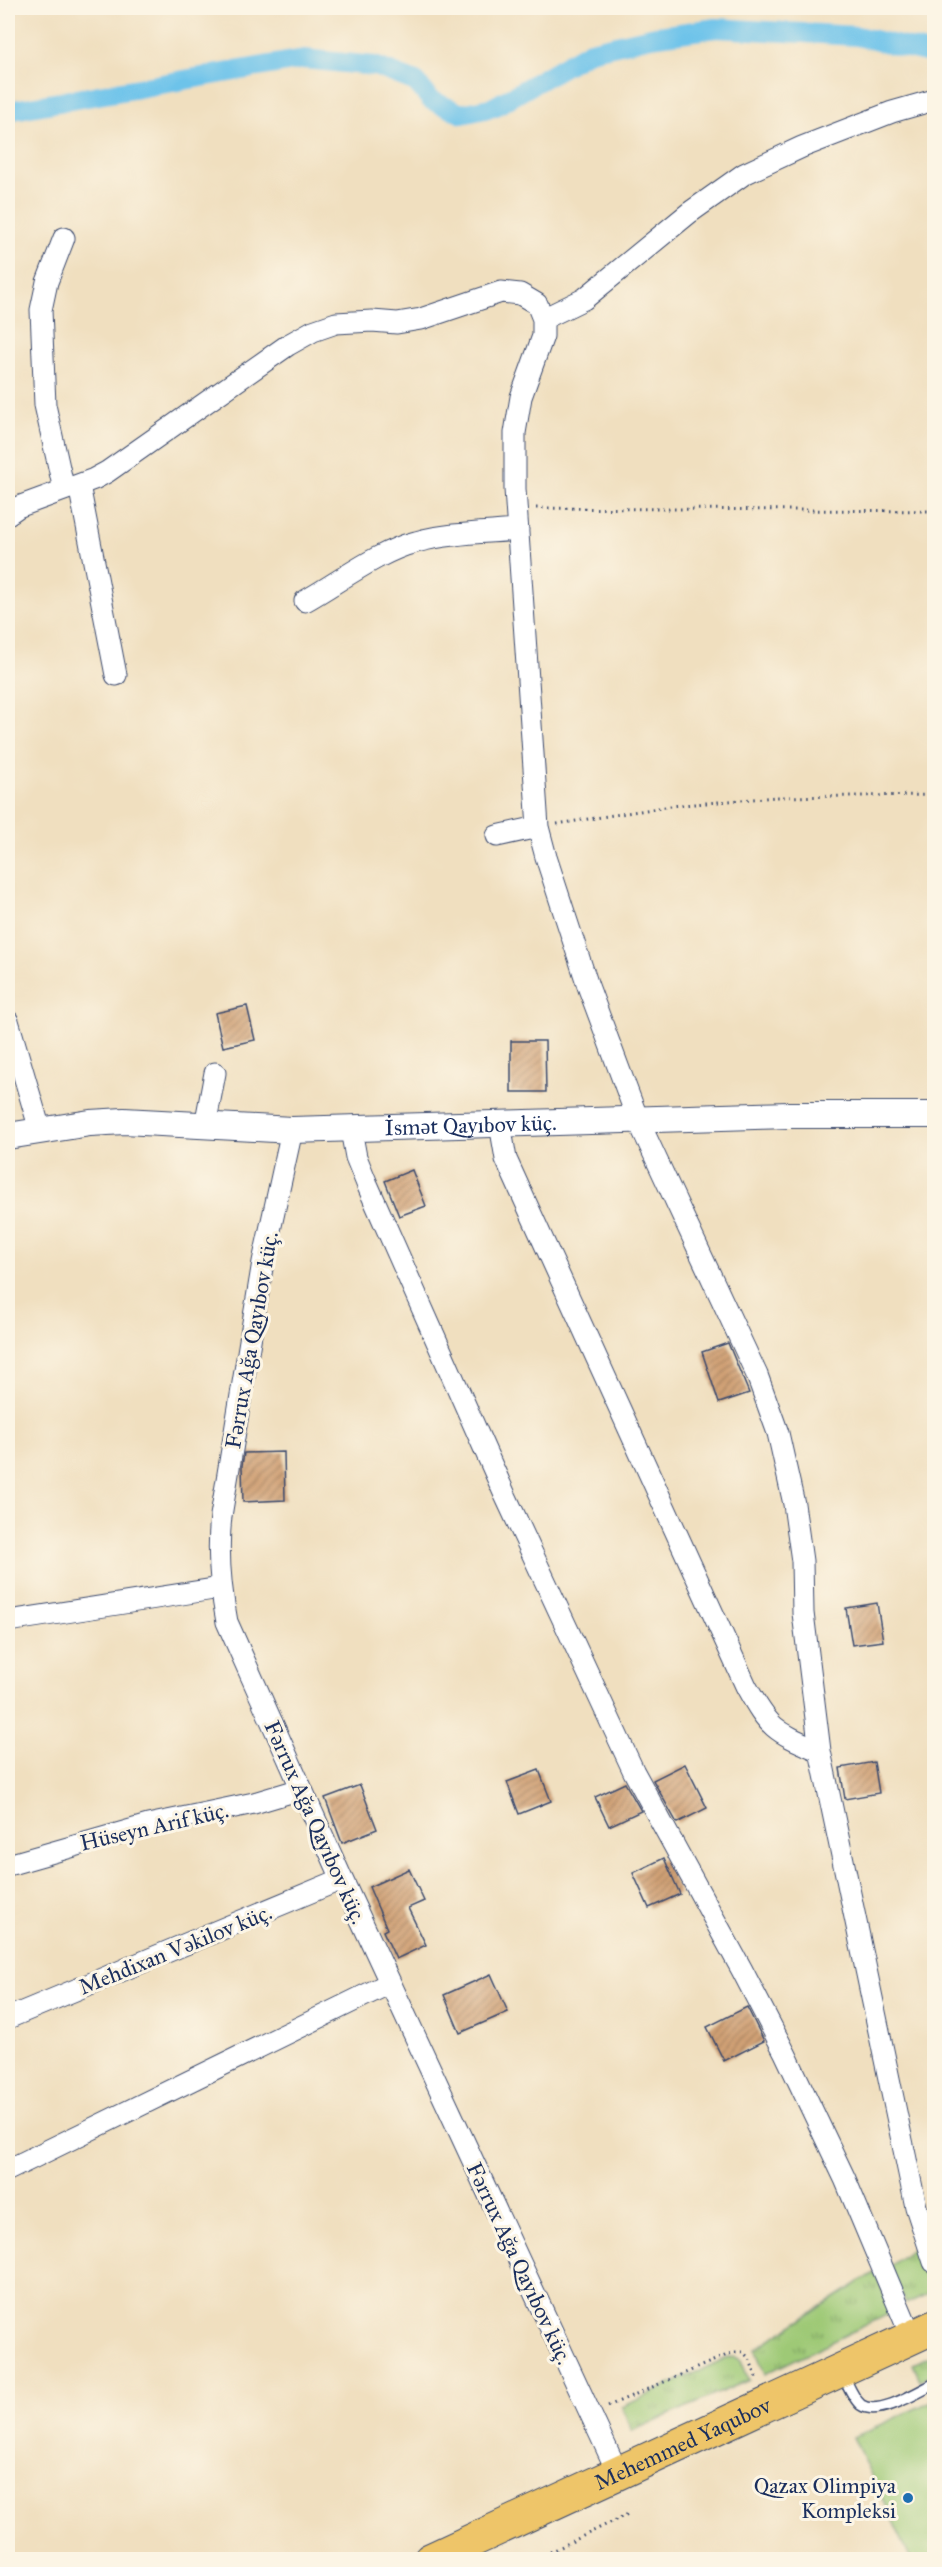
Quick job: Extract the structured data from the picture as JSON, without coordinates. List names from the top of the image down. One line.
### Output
{"streets":{"main road":["Mehemmed Yaqubov"],"street":["İsmət Qayıbov küç.","Fərrux Ağa Qayıbov küç.","Hüseyn Arif küç.","Mehdixan Vəkilov küç."]},"crossings":[["İsmət Qayıbov küç.","Fərrux Ağa Qayıbov küç."],["Fərrux Ağa Qayıbov küç.","Hüseyn Arif küç."],["Fərrux Ağa Qayıbov küç.","Mehdixan Vəkilov küç."],["Fərrux Ağa Qayıbov küç.","Mehemmed Yaqubov"]],"places":["Qazax Olimpiya Kompleksi"]}
